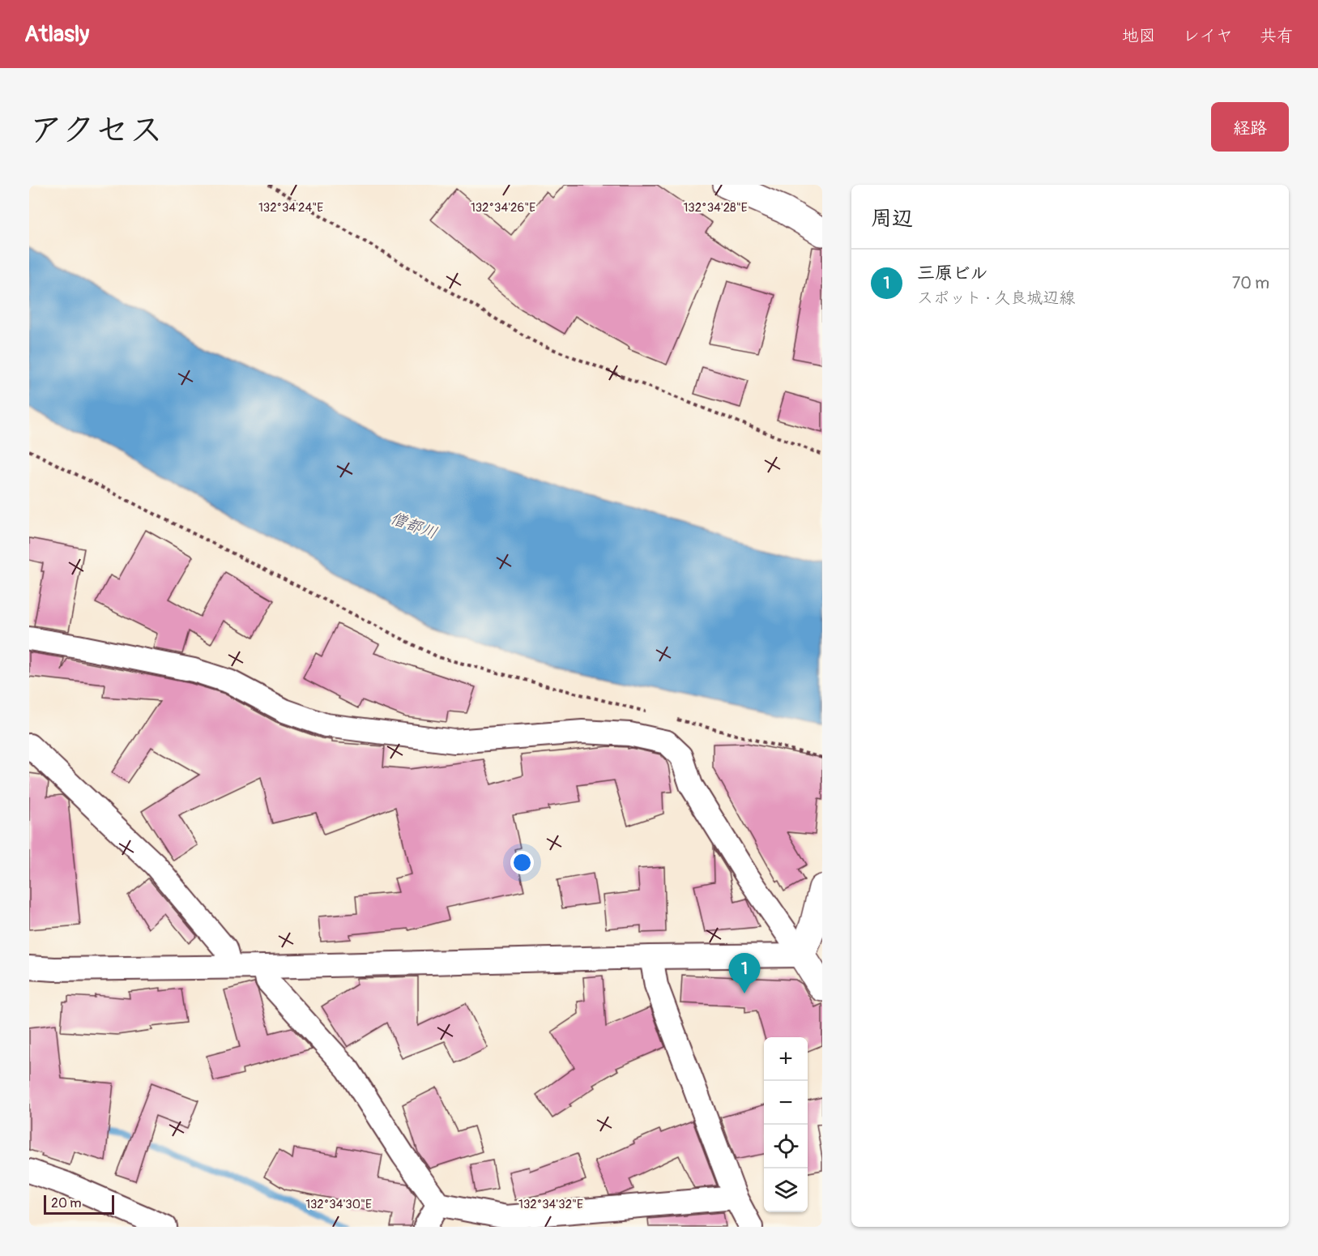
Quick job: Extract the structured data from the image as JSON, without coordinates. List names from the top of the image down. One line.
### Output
{"water":["僧都川"],"scale_bar":"20 m","page":{"header":"Atlasly","nav":["地図","レイヤ","共有"],"title":"アクセス","buttons":"経路","heading":"周辺","list":[{"mark":"1","name":"三原ビル","note":"スポット · 久良城辺線","value":"70 m"}],"pins":"1","map_buttons":["+","−"],"scale":"20 m"},"coordinates":["132°34'24\"E","132°34'26\"E","132°34'28\"E","132°34'30\"E","132°34'32\"E"]}
